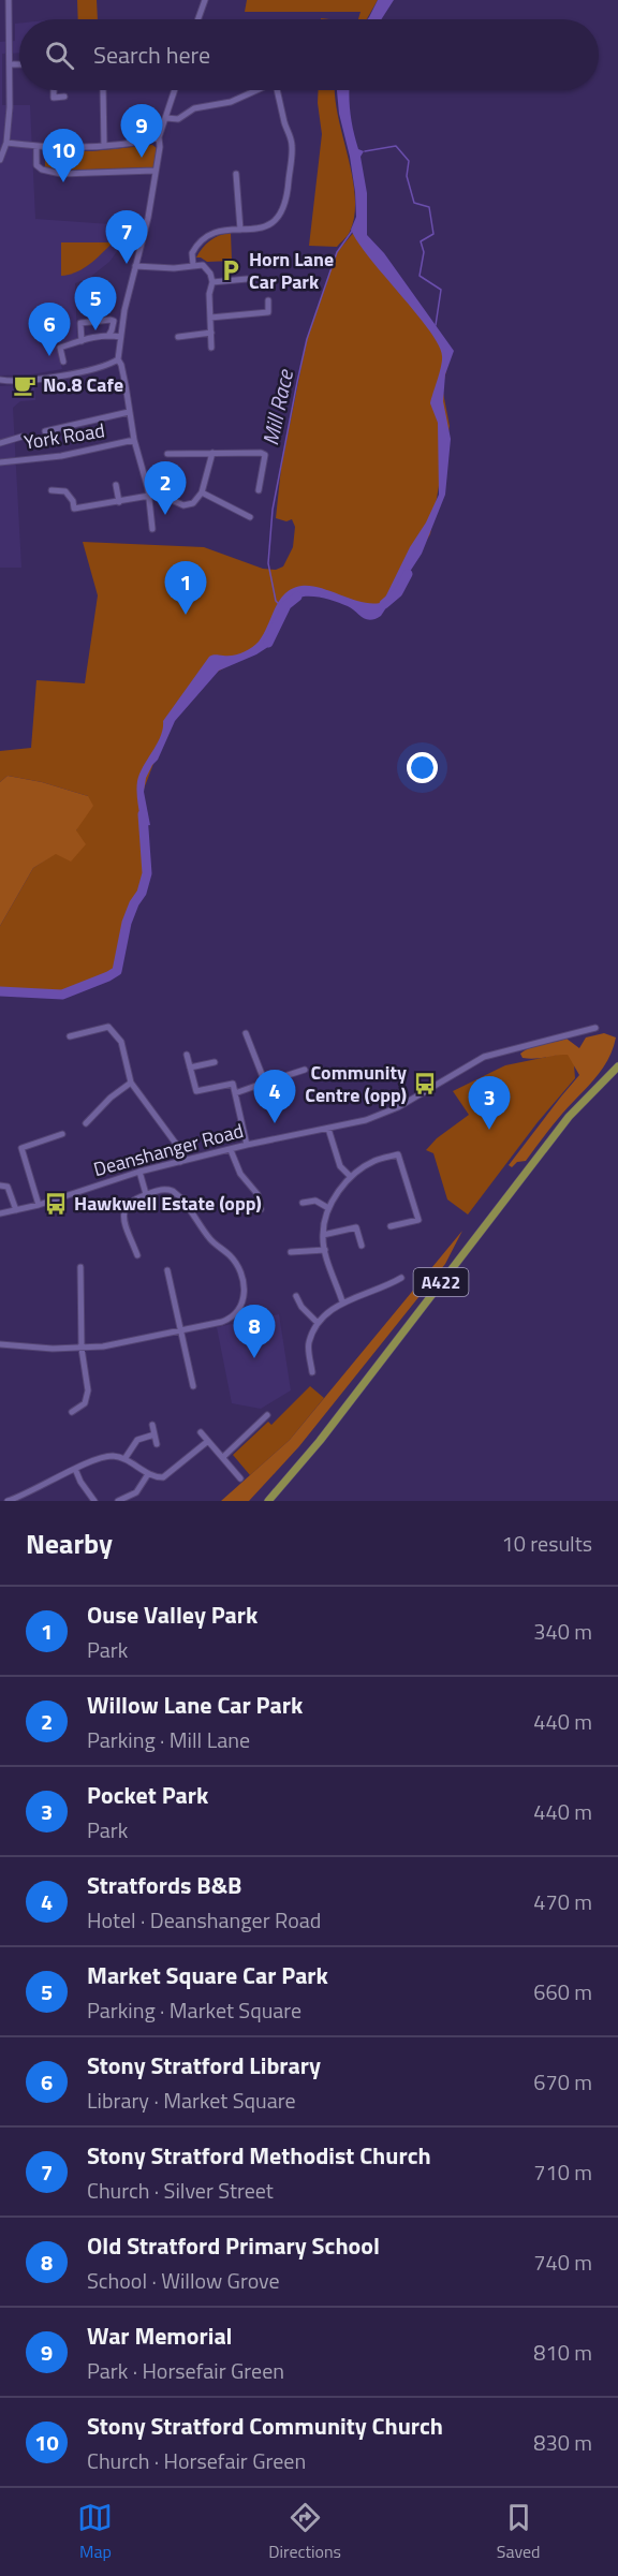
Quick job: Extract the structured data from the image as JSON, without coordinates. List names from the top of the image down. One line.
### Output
{"streets":{"main road":["A422"],"street":["York Road","Deanshanger Road"]},"water":["Mill Race"],"places":{"parking":["Horn Lane Car Park"],"cafe":["No.8 Cafe"],"bus stop":["Community Centre (opp)","Hawkwell Estate (opp)"]},"page":{"search":"Search here","pins":["9","10","7","5","6","2","1","4","3","8"],"heading":["Nearby","10 results"],"list":[{"mark":"1","name":"Ouse Valley Park","note":"Park","value":"340 m"},{"mark":"2","name":"Willow Lane Car Park","note":"Parking · Mill Lane","value":"440 m"},{"mark":"3","name":"Pocket Park","note":"Park","value":"440 m"},{"mark":"4","name":"Stratfords B&B","note":"Hotel · Deanshanger Road","value":"470 m"},{"mark":"5","name":"Market Square Car Park","note":"Parking · Market Square","value":"660 m"},{"mark":"6","name":"Stony Stratford Library","note":"Library · Market Square","value":"670 m"},{"mark":"7","name":"Stony Stratford Methodist Church","note":"Church · Silver Street","value":"710 m"},{"mark":"8","name":"Old Stratford Primary School","note":"School · Willow Grove","value":"740 m"},{"mark":"9","name":"War Memorial","note":"Park · Horsefair Green","value":"810 m"},{"mark":"10","name":"Stony Stratford Community Church","note":"Church · Horsefair Green","value":"830 m"}],"nav":["Map","Directions","Saved"]}}
